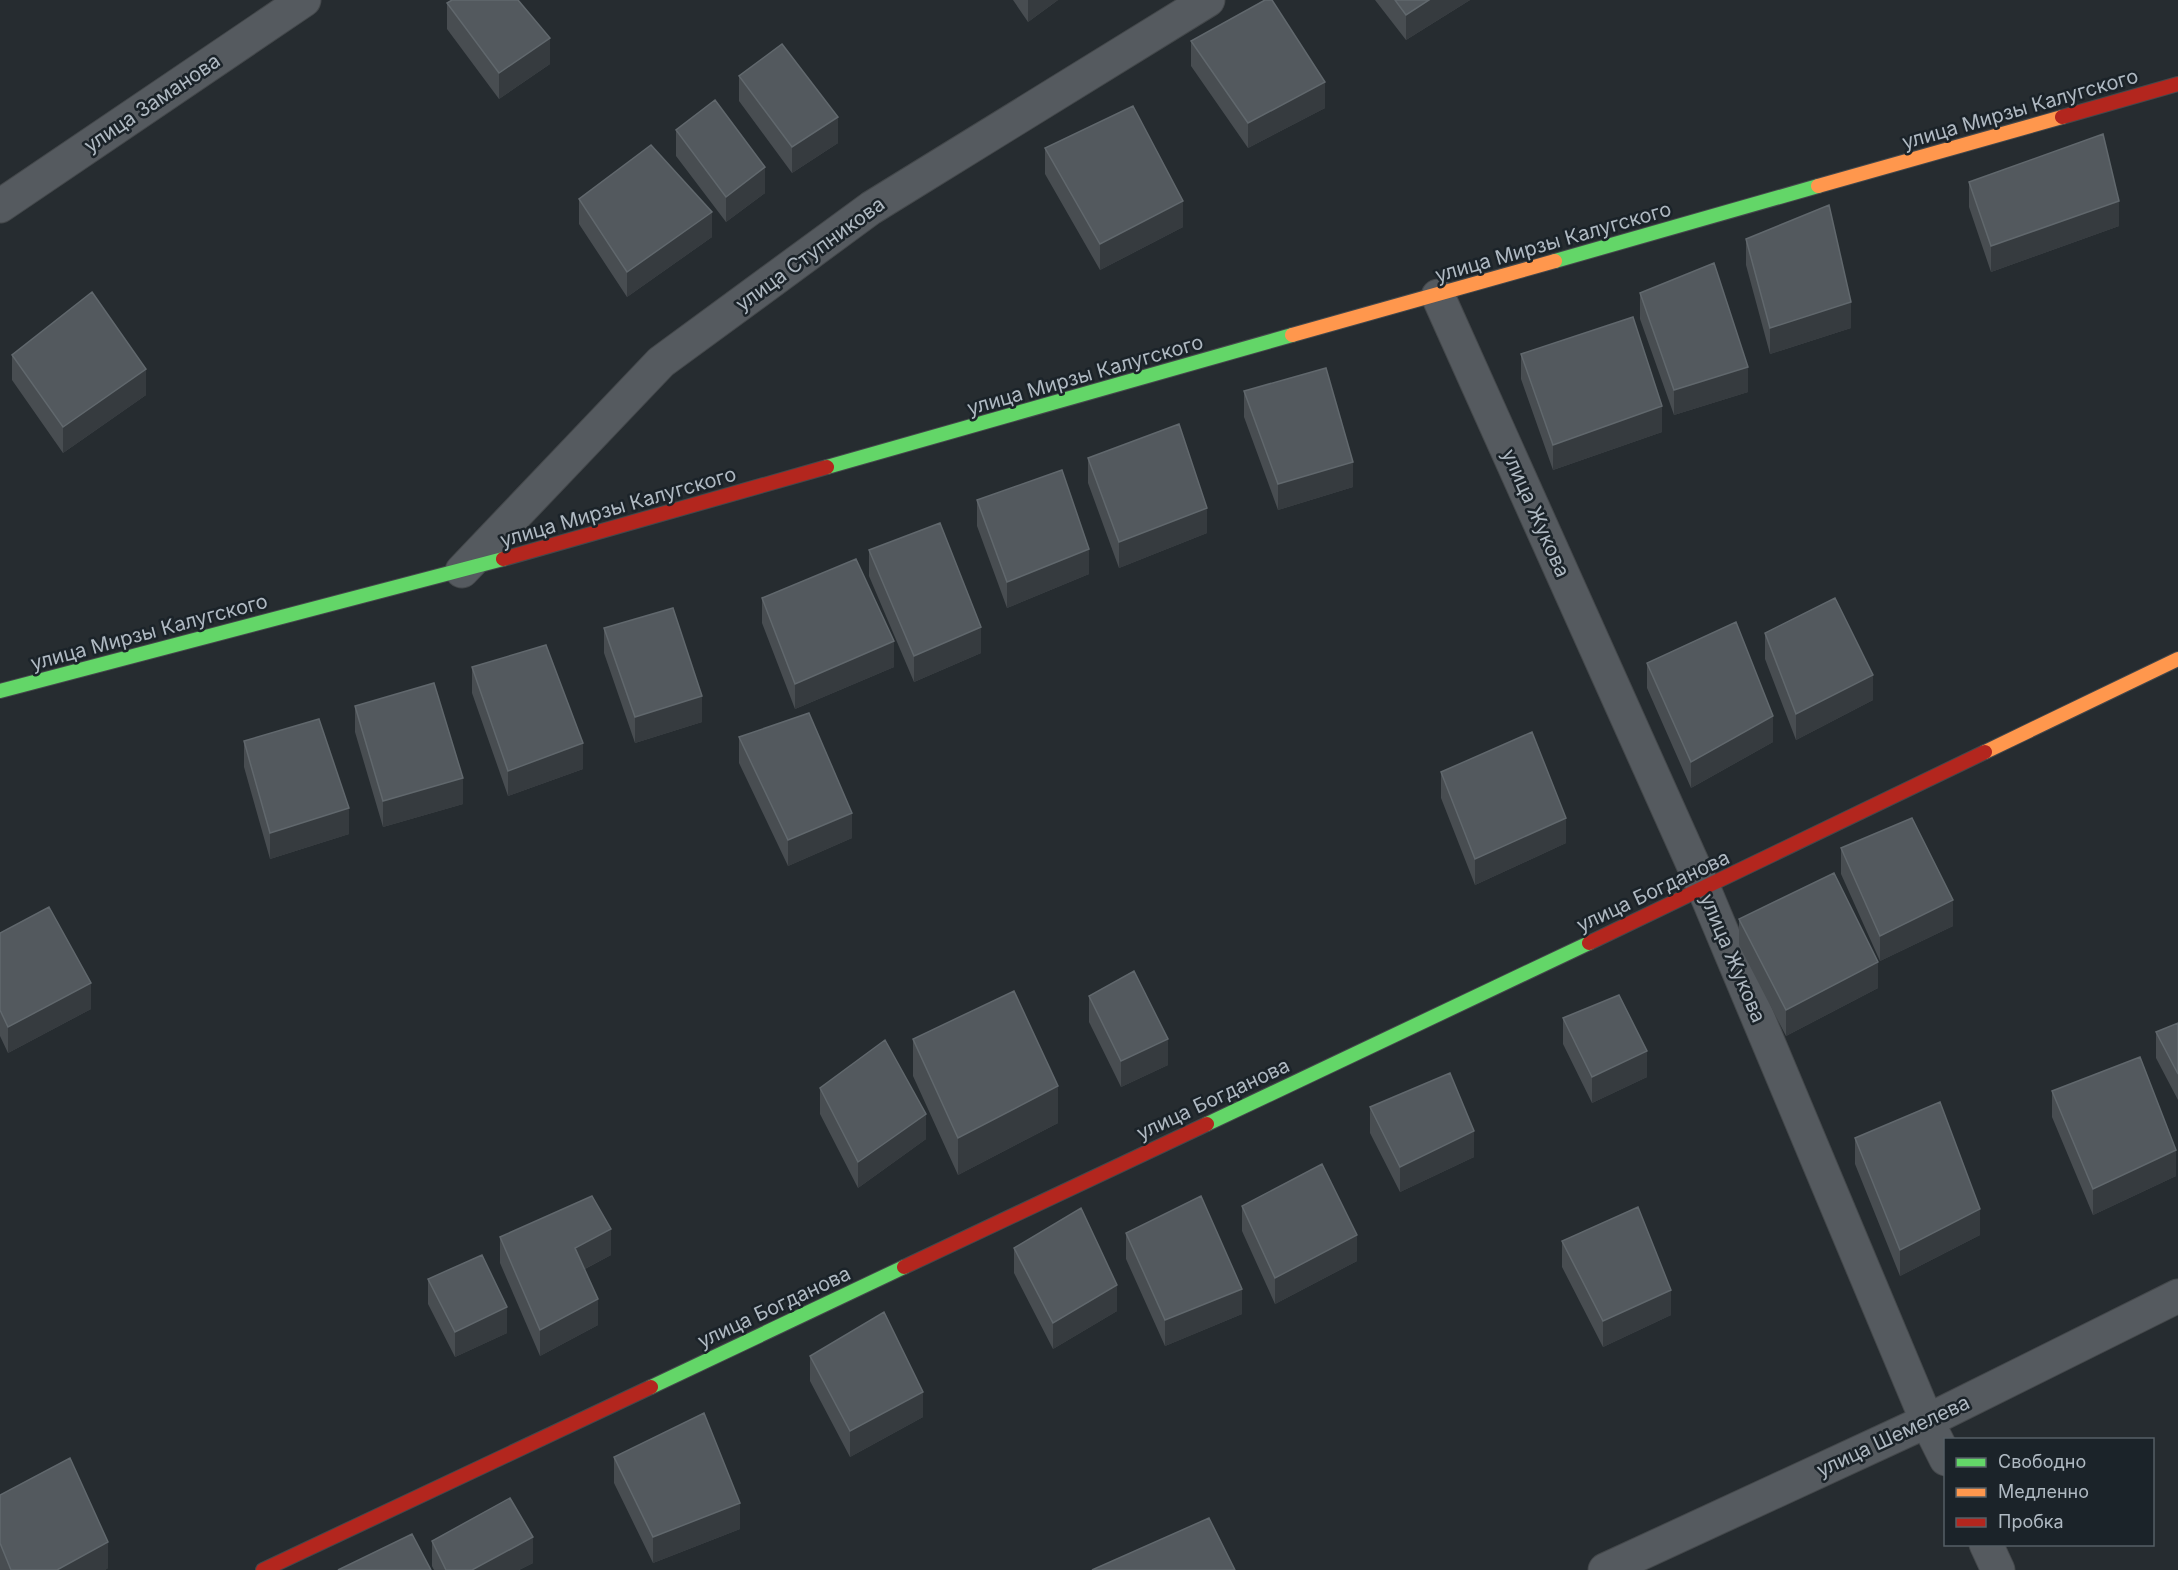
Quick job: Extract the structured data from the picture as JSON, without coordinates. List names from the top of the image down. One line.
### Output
{"streets":{"street":["улица Заманова","улица Мирзы Калугского","улица Ступникова","улица Жукова","улица Богданова","улица Шемелева"]},"crossings":[["улица Мирзы Калугского","улица Ступникова"],["улица Мирзы Калугского","улица Жукова"],["улица Жукова","улица Богданова"],["улица Жукова","улица Шемелева"]],"legend":["Свободно","Медленно","Пробка"]}
